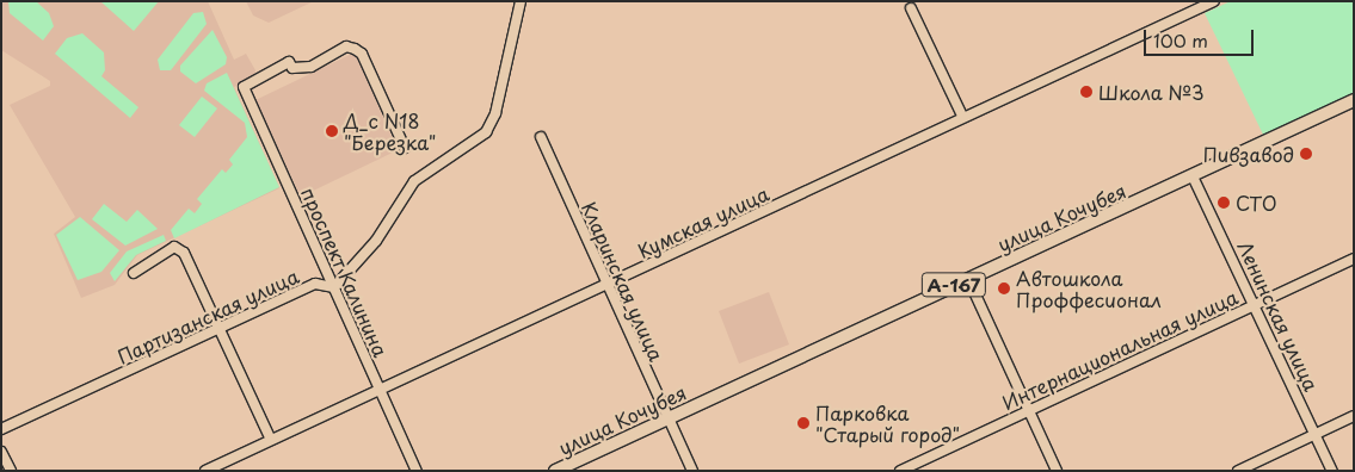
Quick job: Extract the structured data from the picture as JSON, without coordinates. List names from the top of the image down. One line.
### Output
{"streets":{"main road":["улица Кочубея","А-167"],"street":["Кумская улица","проспект Калинина","Кларинская улица","Партизанская улица","Ленинская улица","Интернациональная улица"]},"crossings":[["улица Кочубея","Кларинская улица"],["улица Кочубея","Ленинская улица"],["Кумская улица","проспект Калинина"],["Кумская улица","Кларинская улица"],["проспект Калинина","Партизанская улица"],["Ленинская улица","Интернациональная улица"]],"places":["Школа №3","Д_с N18 \"Березка\"","Пивзавод","СТО","Автошкола Проффесионал","Парковка \"Старый город\""],"scale_bar":"100 m"}
